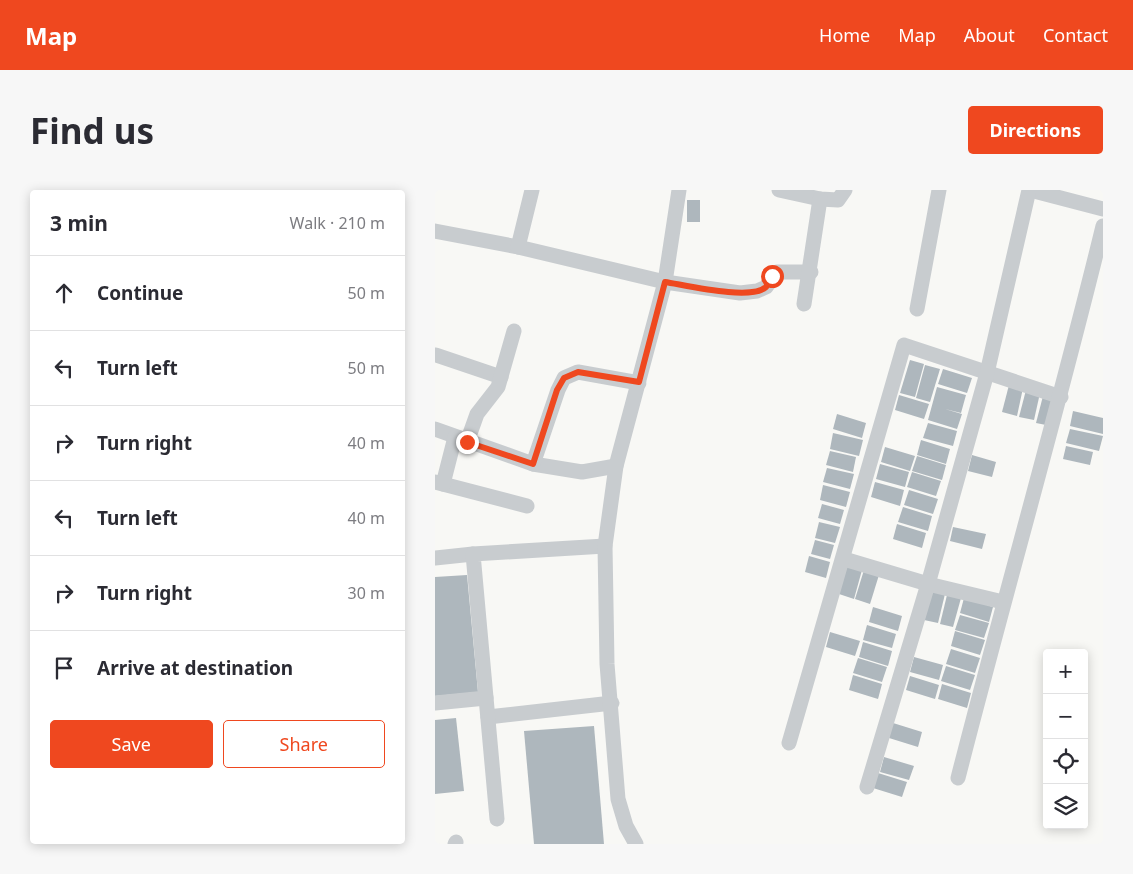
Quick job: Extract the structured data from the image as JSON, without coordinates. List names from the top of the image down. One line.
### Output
{"page":{"header":"Map","nav":["Home","Map","About","Contact"],"buttons":["Directions",["Save","Share"]],"title":"Find us","heading":["3 min","Walk · 210 m"],"list":[["Continue","50 m"],["Turn left","50 m"],["Turn right","40 m"],["Turn left","40 m"],["Turn right","30 m"],"Arrive at destination"],"map_buttons":["+","−"]}}
